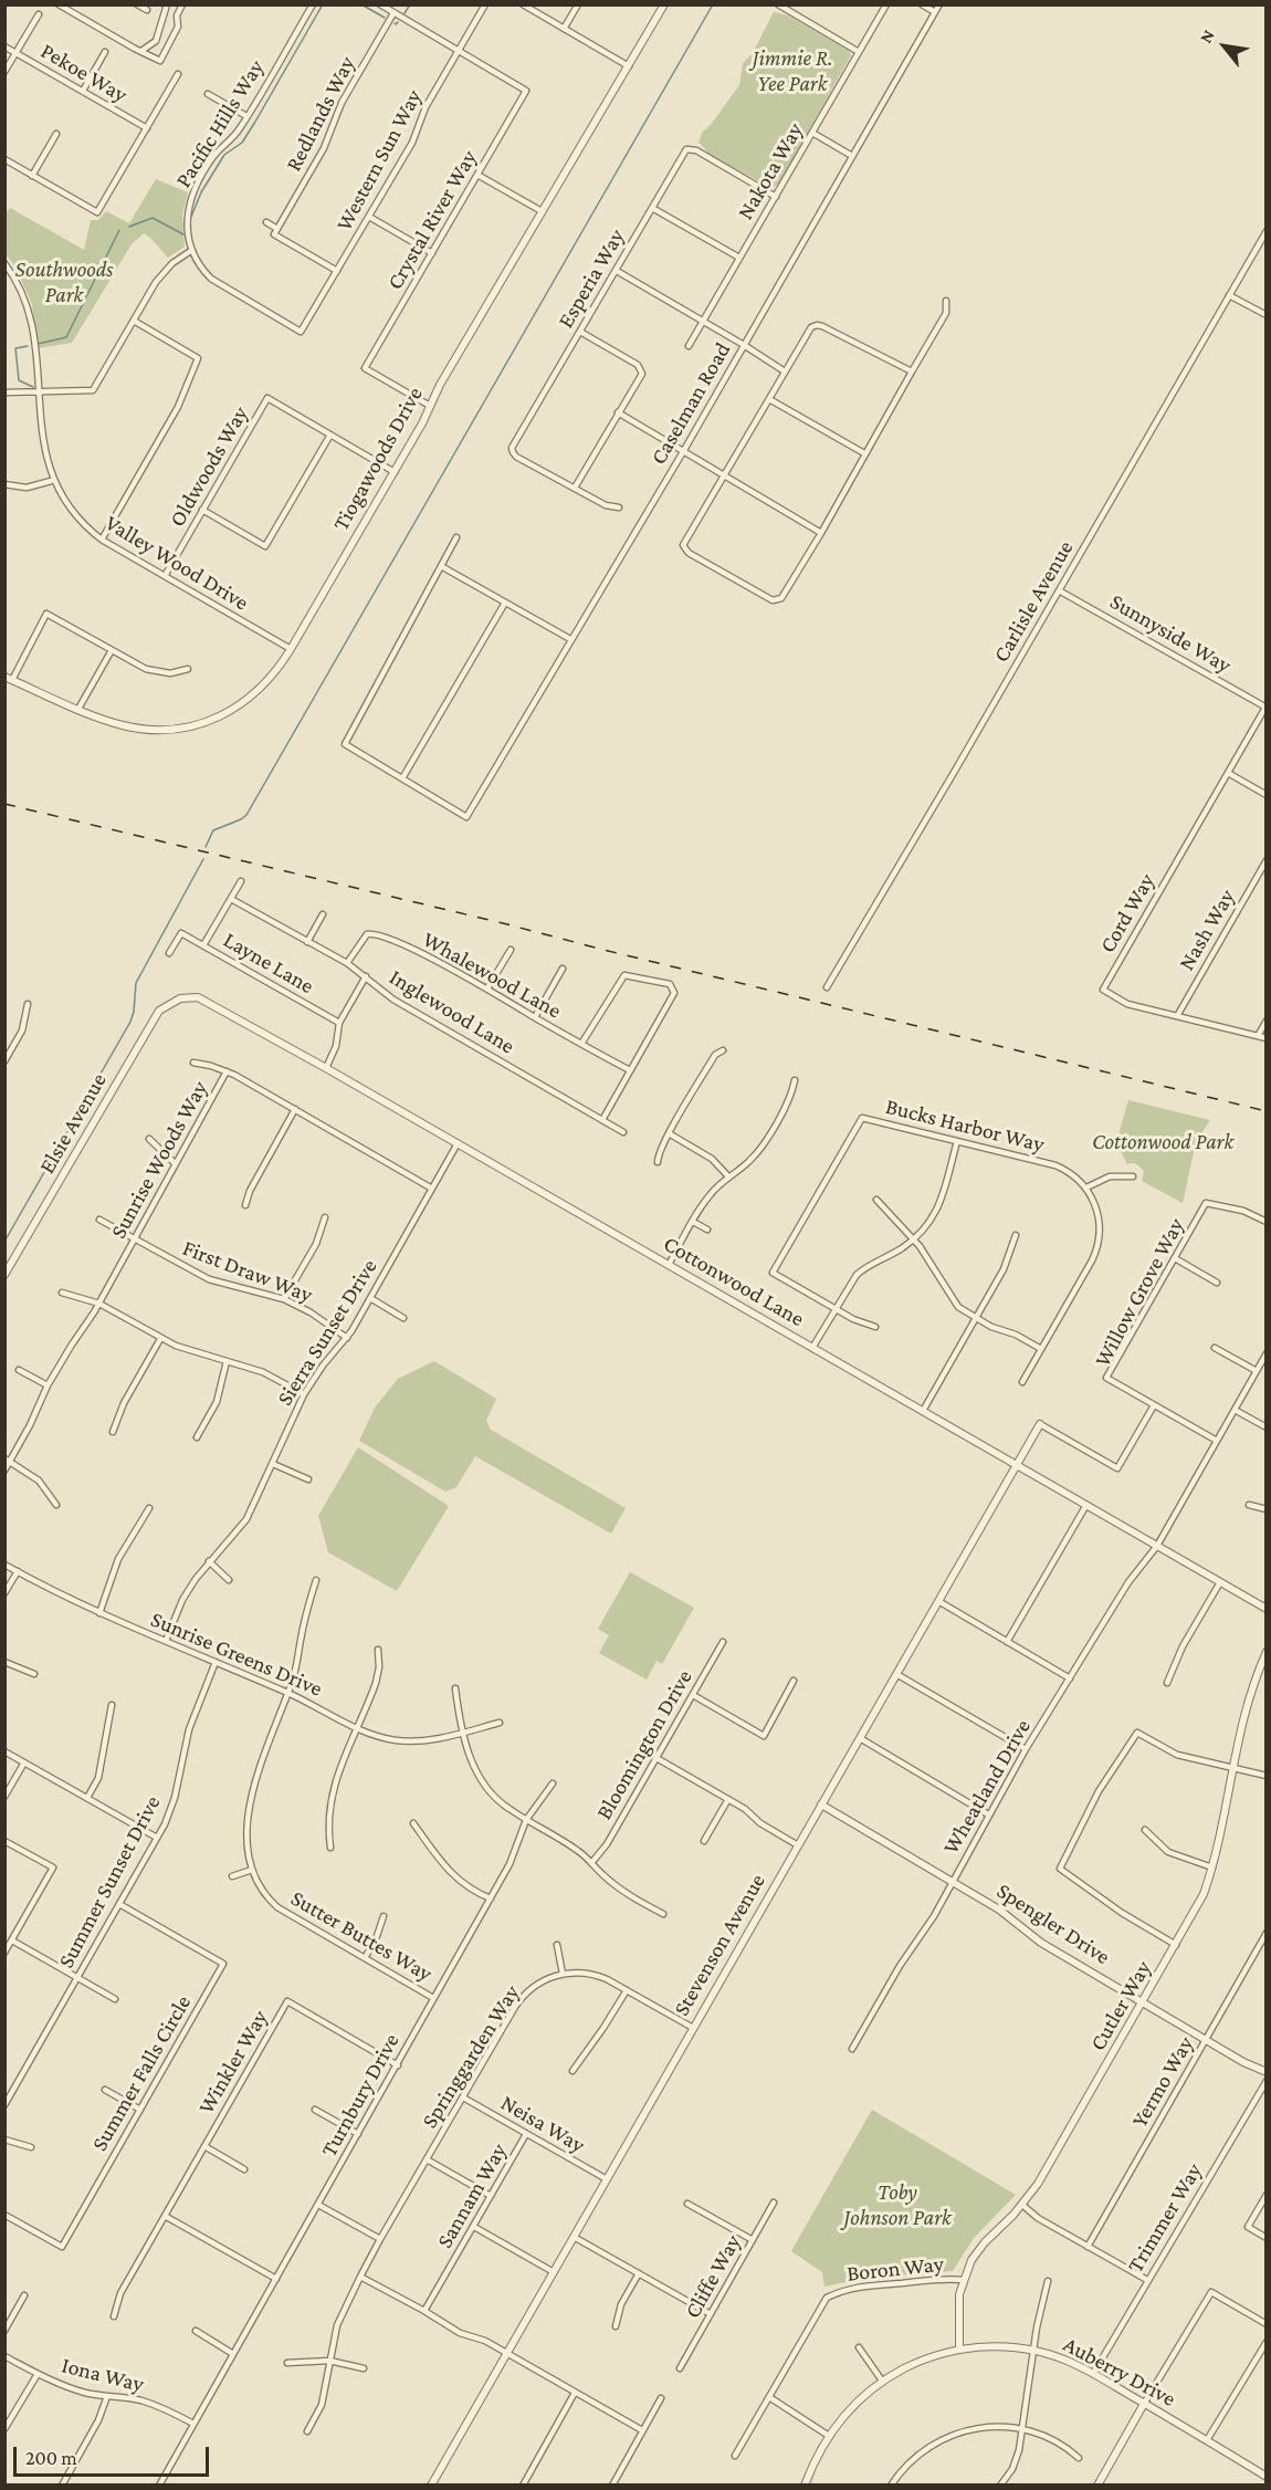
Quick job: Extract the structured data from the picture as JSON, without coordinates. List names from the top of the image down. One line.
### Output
{"streets":{"street":["Pekoe Way","Redlands Way","Pacific Hills Way","Western Sun Way","Nakota Way","Crystal River Way","Esperia Way","Caselman Road","Tiogawoods Drive","Oldwoods Way","Valley Wood Drive","Carlisle Avenue","Sunnyside Way","Cord Way","Nash Way","Layne Lane","Whalewood Lane","Inglewood Lane","Elsie Avenue","Bucks Harbor Way","Sunrise Woods Way","First Draw Way","Cottonwood Lane","Willow Grove Way","Sierra Sunset Drive","Sunrise Greens Drive","Bloomington Drive","Wheatland Drive","Summer Sunset Drive","Spengler Drive","Sutter Buttes Way","Stevenson Avenue","Cutler Way","Springgarden Way","Winkler Way","Summer Falls Circle","Yermo Way","Turnbury Drive","Neisa Way","Sannam Way","Trimmer Way","Boron Way","Cliffe Way","Auberry Drive","Iona Way"]},"crossings":[["Pacific Hills Way","Western Sun Way"],["Western Sun Way","Crystal River Way"],["Nakota Way","Esperia Way"],["Crystal River Way","Tiogawoods Drive"],["Tiogawoods Drive","Oldwoods Way"],["Tiogawoods Drive","Valley Wood Drive"],["Oldwoods Way","Valley Wood Drive"],["Carlisle Avenue","Sunnyside Way"],["Sunnyside Way","Cord Way"],["Cord Way","Nash Way"],["Whalewood Lane","Inglewood Lane"],["Elsie Avenue","Cottonwood Lane"],["Sunrise Woods Way","First Draw Way"],["Sunrise Woods Way","Sierra Sunset Drive"],["First Draw Way","Sierra Sunset Drive"],["Cottonwood Lane","Sierra Sunset Drive"],["Cottonwood Lane","Wheatland Drive"],["Cottonwood Lane","Stevenson Avenue"],["Sierra Sunset Drive","Sunrise Greens Drive"],["Sunrise Greens Drive","Summer Sunset Drive"],["Sunrise Greens Drive","Sutter Buttes Way"],["Wheatland Drive","Spengler Drive"],["Summer Sunset Drive","Summer Falls Circle"],["Spengler Drive","Stevenson Avenue"],["Spengler Drive","Cutler Way"],["Spengler Drive","Yermo Way"],["Sutter Buttes Way","Turnbury Drive"],["Stevenson Avenue","Springgarden Way"],["Stevenson Avenue","Neisa Way"],["Cutler Way","Boron Way"],["Cutler Way","Auberry Drive"],["Springgarden Way","Neisa Way"],["Winkler Way","Turnbury Drive"],["Turnbury Drive","Iona Way"],["Neisa Way","Sannam Way"],["Trimmer Way","Auberry Drive"]],"parks":["Jimmie R. Yee Park","Southwoods Park","Cottonwood Park","Toby Johnson Park"],"scale_bar":"200 m","north":"top left"}
